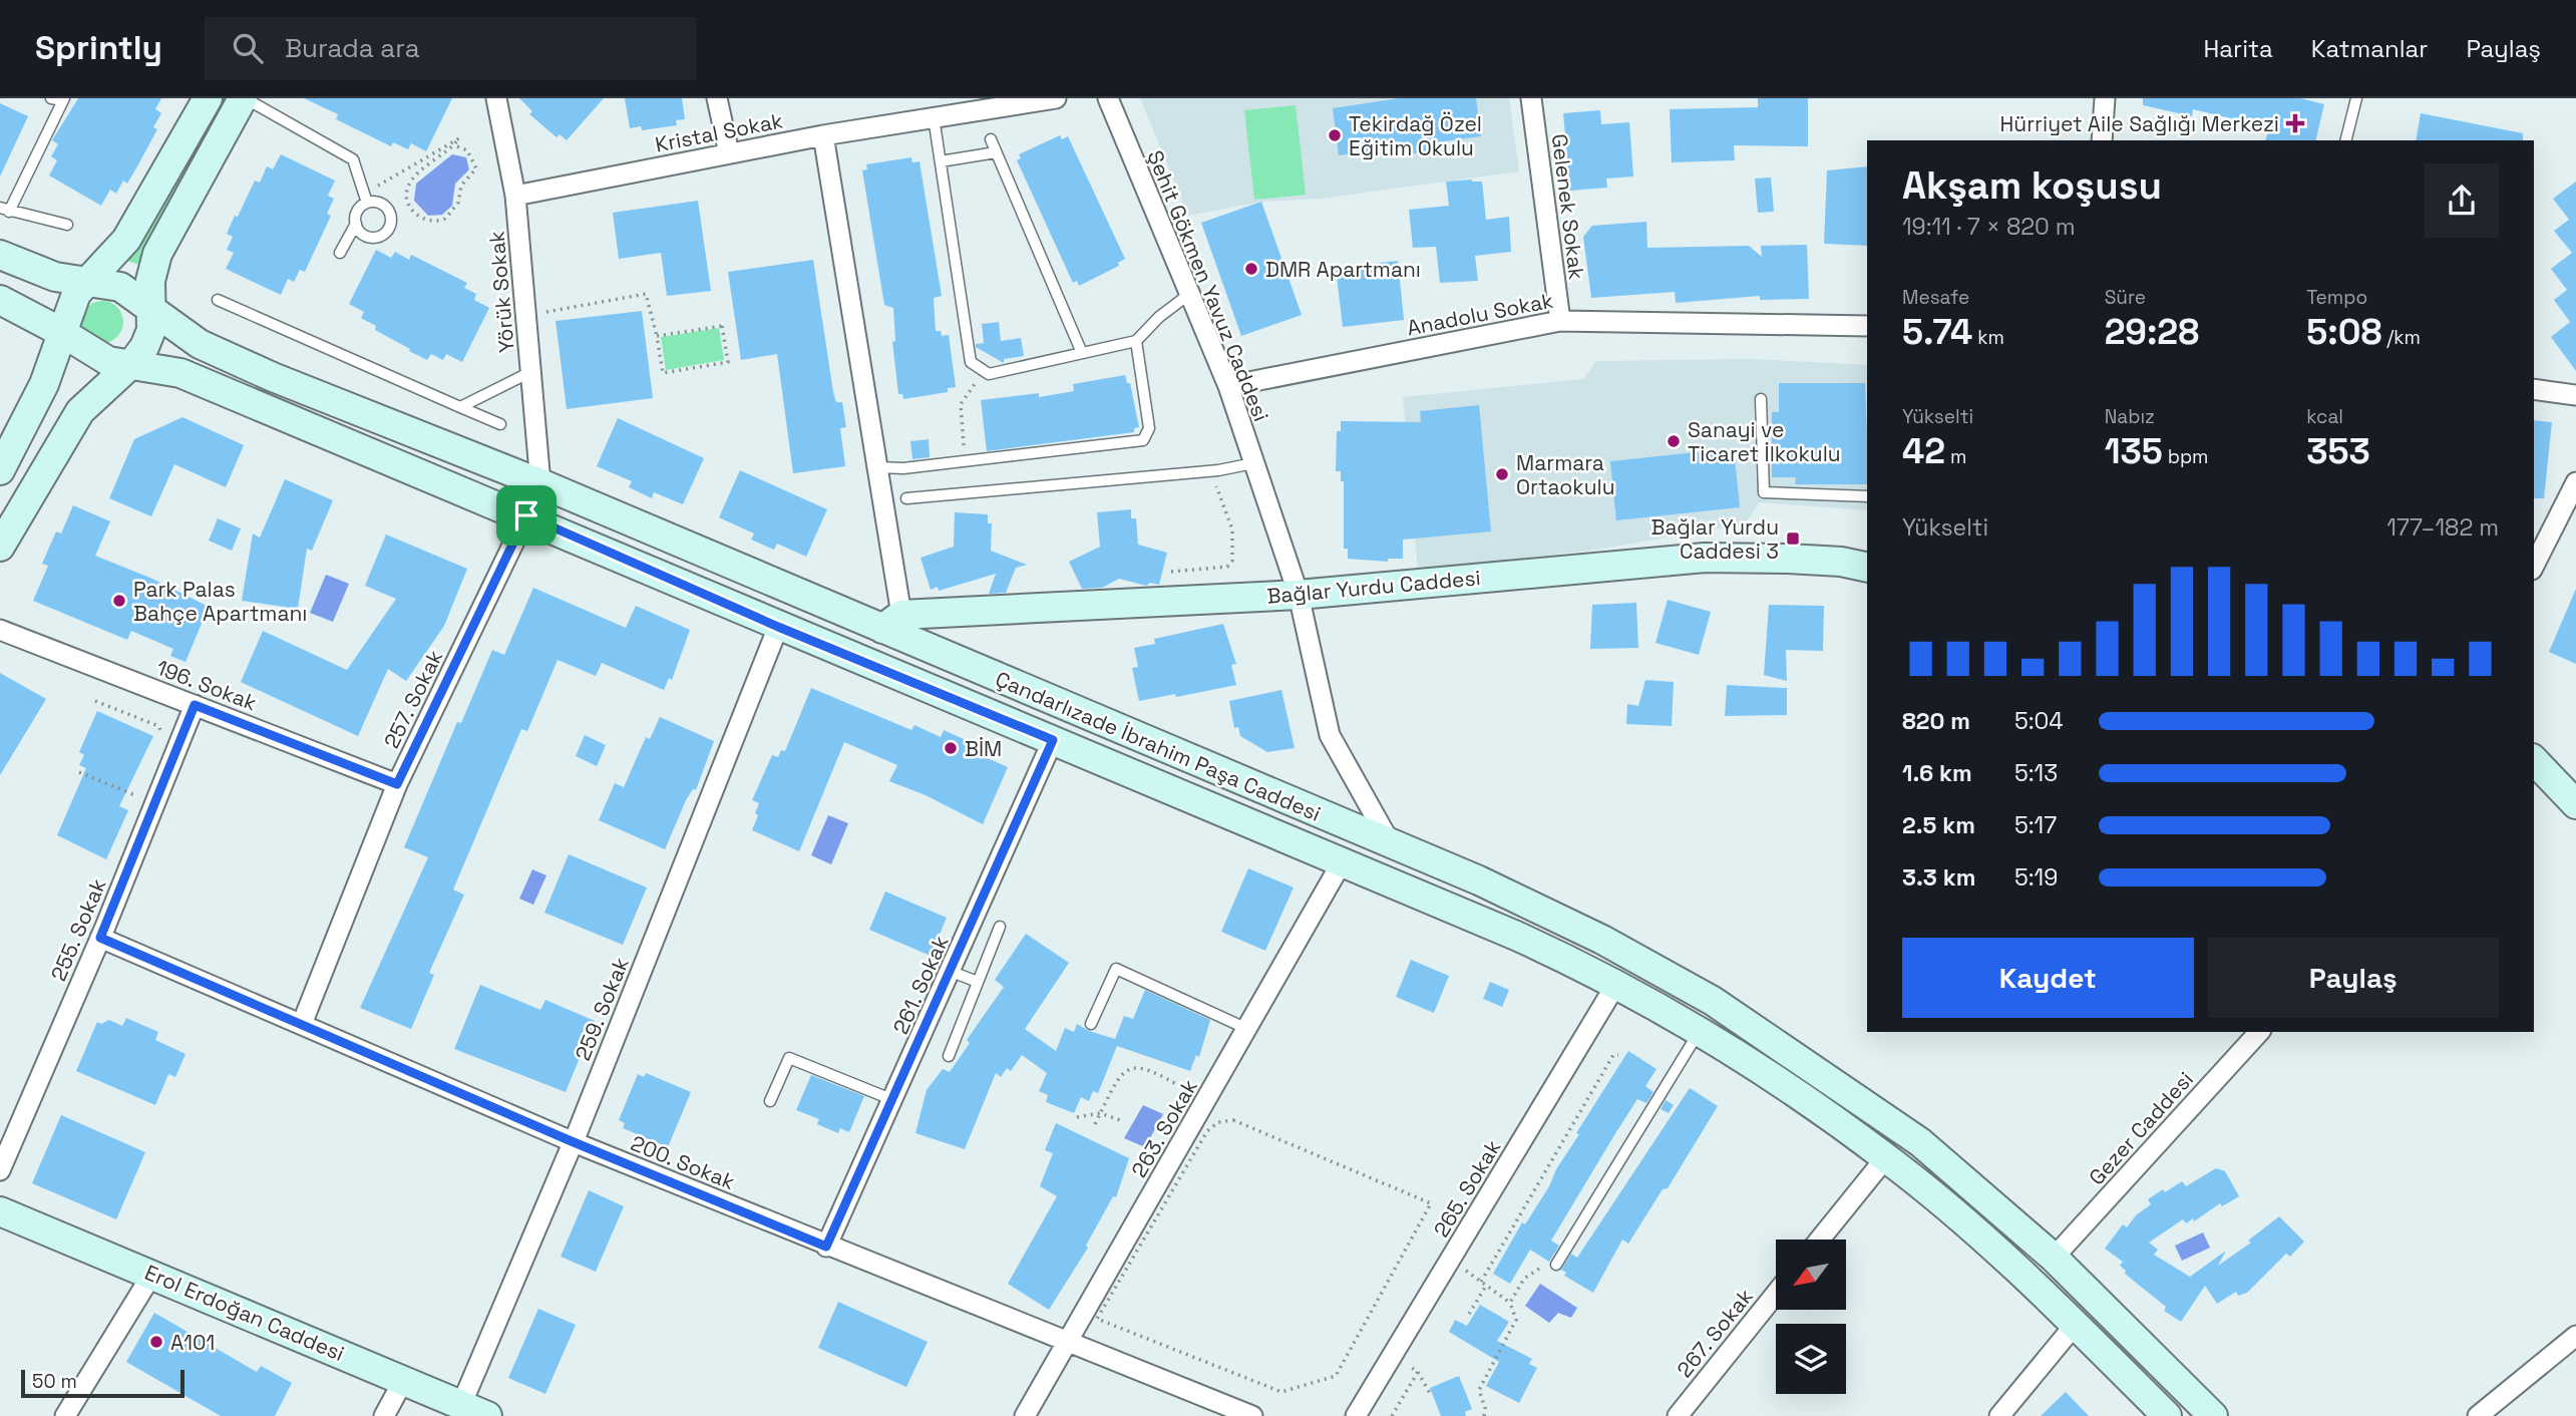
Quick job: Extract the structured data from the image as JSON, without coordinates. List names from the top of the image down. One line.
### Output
{"streets":{"main road":["Bağlar Yurdu Caddesi","Çandarlızade İbrahim Paşa Caddesi","Erol Erdoğan Caddesi"],"street":["Kristal Sokak","Gelenek Sokak","Şehit Gökmen Yavuz Caddesi","Yörük Sokak","Anadolu Sokak","196. Sokak","257. Sokak","255. Sokak","261. Sokak","259. Sokak","263. Sokak","Gezer Caddesi","200. Sokak","265. Sokak","267. Sokak"]},"crossings":[["Kristal Sokak","Yörük Sokak"],["Gelenek Sokak","Anadolu Sokak"],["Şehit Gökmen Yavuz Caddesi","Anadolu Sokak"],["Şehit Gökmen Yavuz Caddesi","Bağlar Yurdu Caddesi"],["Şehit Gökmen Yavuz Caddesi","Çandarlızade İbrahim Paşa Caddesi"],["Yörük Sokak","Çandarlızade İbrahim Paşa Caddesi"],["Bağlar Yurdu Caddesi","Çandarlızade İbrahim Paşa Caddesi"],["196. Sokak","257. Sokak"],["196. Sokak","255. Sokak"],["257. Sokak","Çandarlızade İbrahim Paşa Caddesi"],["257. Sokak","200. Sokak"],["Çandarlızade İbrahim Paşa Caddesi","261. Sokak"],["Çandarlızade İbrahim Paşa Caddesi","259. Sokak"],["Çandarlızade İbrahim Paşa Caddesi","263. Sokak"],["Çandarlızade İbrahim Paşa Caddesi","Gezer Caddesi"],["Çandarlızade İbrahim Paşa Caddesi","265. Sokak"],["255. Sokak","200. Sokak"],["261. Sokak","200. Sokak"],["259. Sokak","200. Sokak"],["259. Sokak","Erol Erdoğan Caddesi"],["263. Sokak","200. Sokak"]],"places":{"health":["Hürriyet Aile Sağlığı Merkezi"],"other":["Tekirdağ Özel Eğitim Okulu","DMR Apartmanı","Sanayi ve Ticaret İlkokulu","Marmara Ortaokulu","Park Palas Bahçe Apartmanı","BİM","A101"],"transit":["Bağlar Yurdu Caddesi 3"]},"scale_bar":"50 m","north":"bottom left","page":{"header":"Sprintly","search":"Burada ara","nav":["Harita","Katmanlar","Paylaş"],"heading":["Akşam koşusu","19:11 · 7 × 820 m"],"stats":[["Mesafe","5.74 km"],["Süre","29:28"],["Tempo","5:08 /km"],["Yükselti","42 m"],["Nabız","135 bpm"],["kcal","353"]],"chart":["Yükselti","177–182 m"],"list":[{"name":"820 m","note":"5:04"},{"name":"1.6 km","note":"5:13"},{"name":"2.5 km","note":"5:17"},{"name":"3.3 km","note":"5:19"}],"buttons":["Kaydet","Paylaş"],"scale":"50 m"}}
